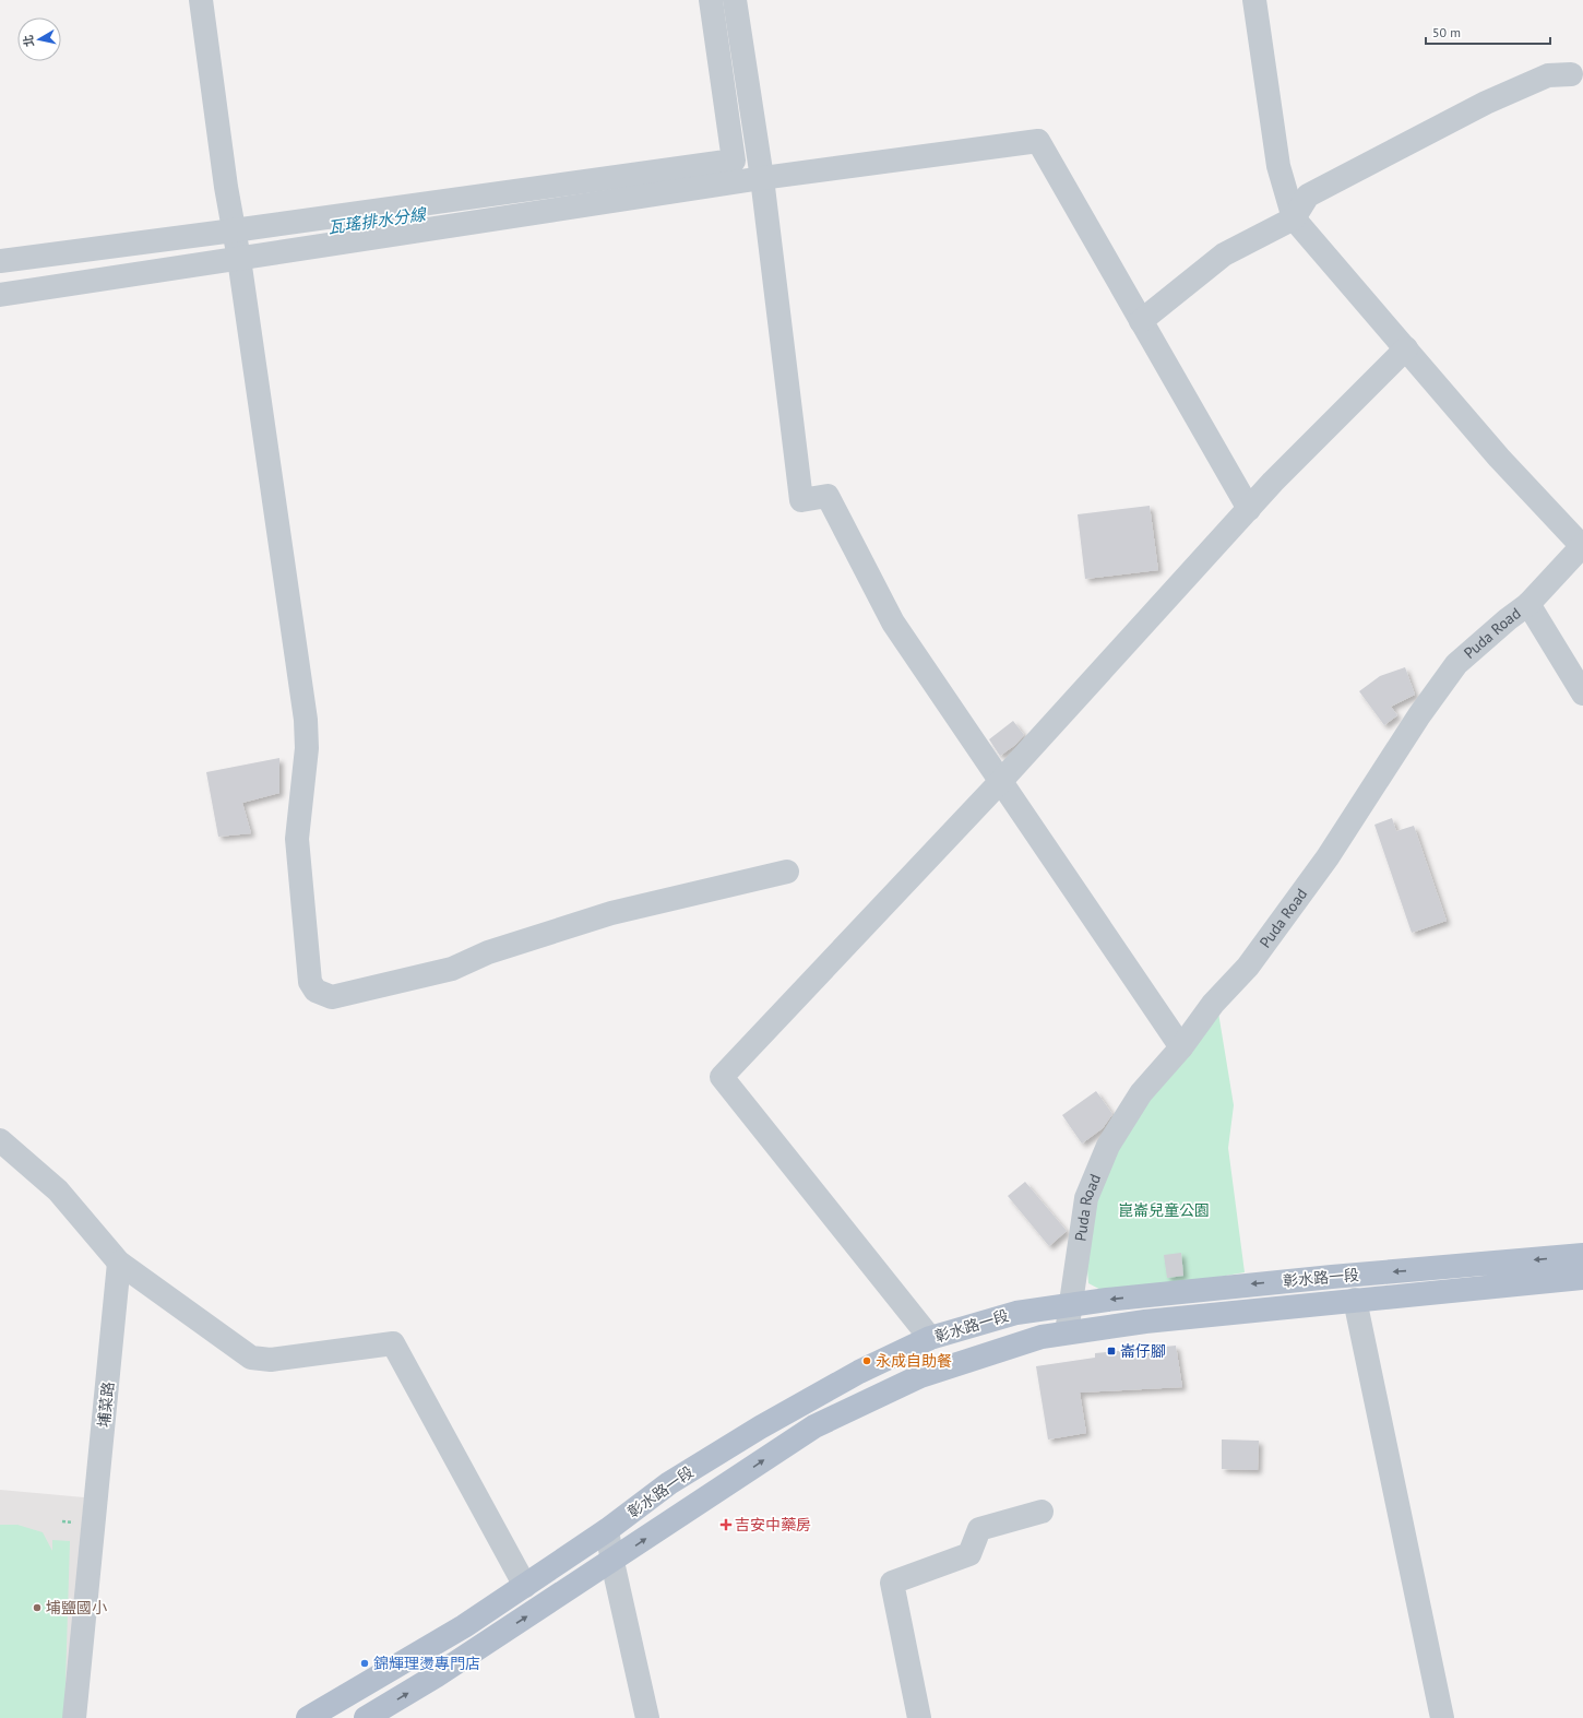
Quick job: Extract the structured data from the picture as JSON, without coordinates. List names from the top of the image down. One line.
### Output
{"streets":{"main road":["彰水路一段"],"street":["Puda Road","埔菜路"]},"crossings":[["Puda Road","彰水路一段"]],"water":["瓦瑤排水分線"],"parks":["崑崙兒童公園"],"places":{"transit":["崙仔腳"],"other":["永成自助餐","埔鹽國小","錦輝理燙專門店"],"health":["吉安中藥房"]},"scale_bar":"50 m","north":"left"}
